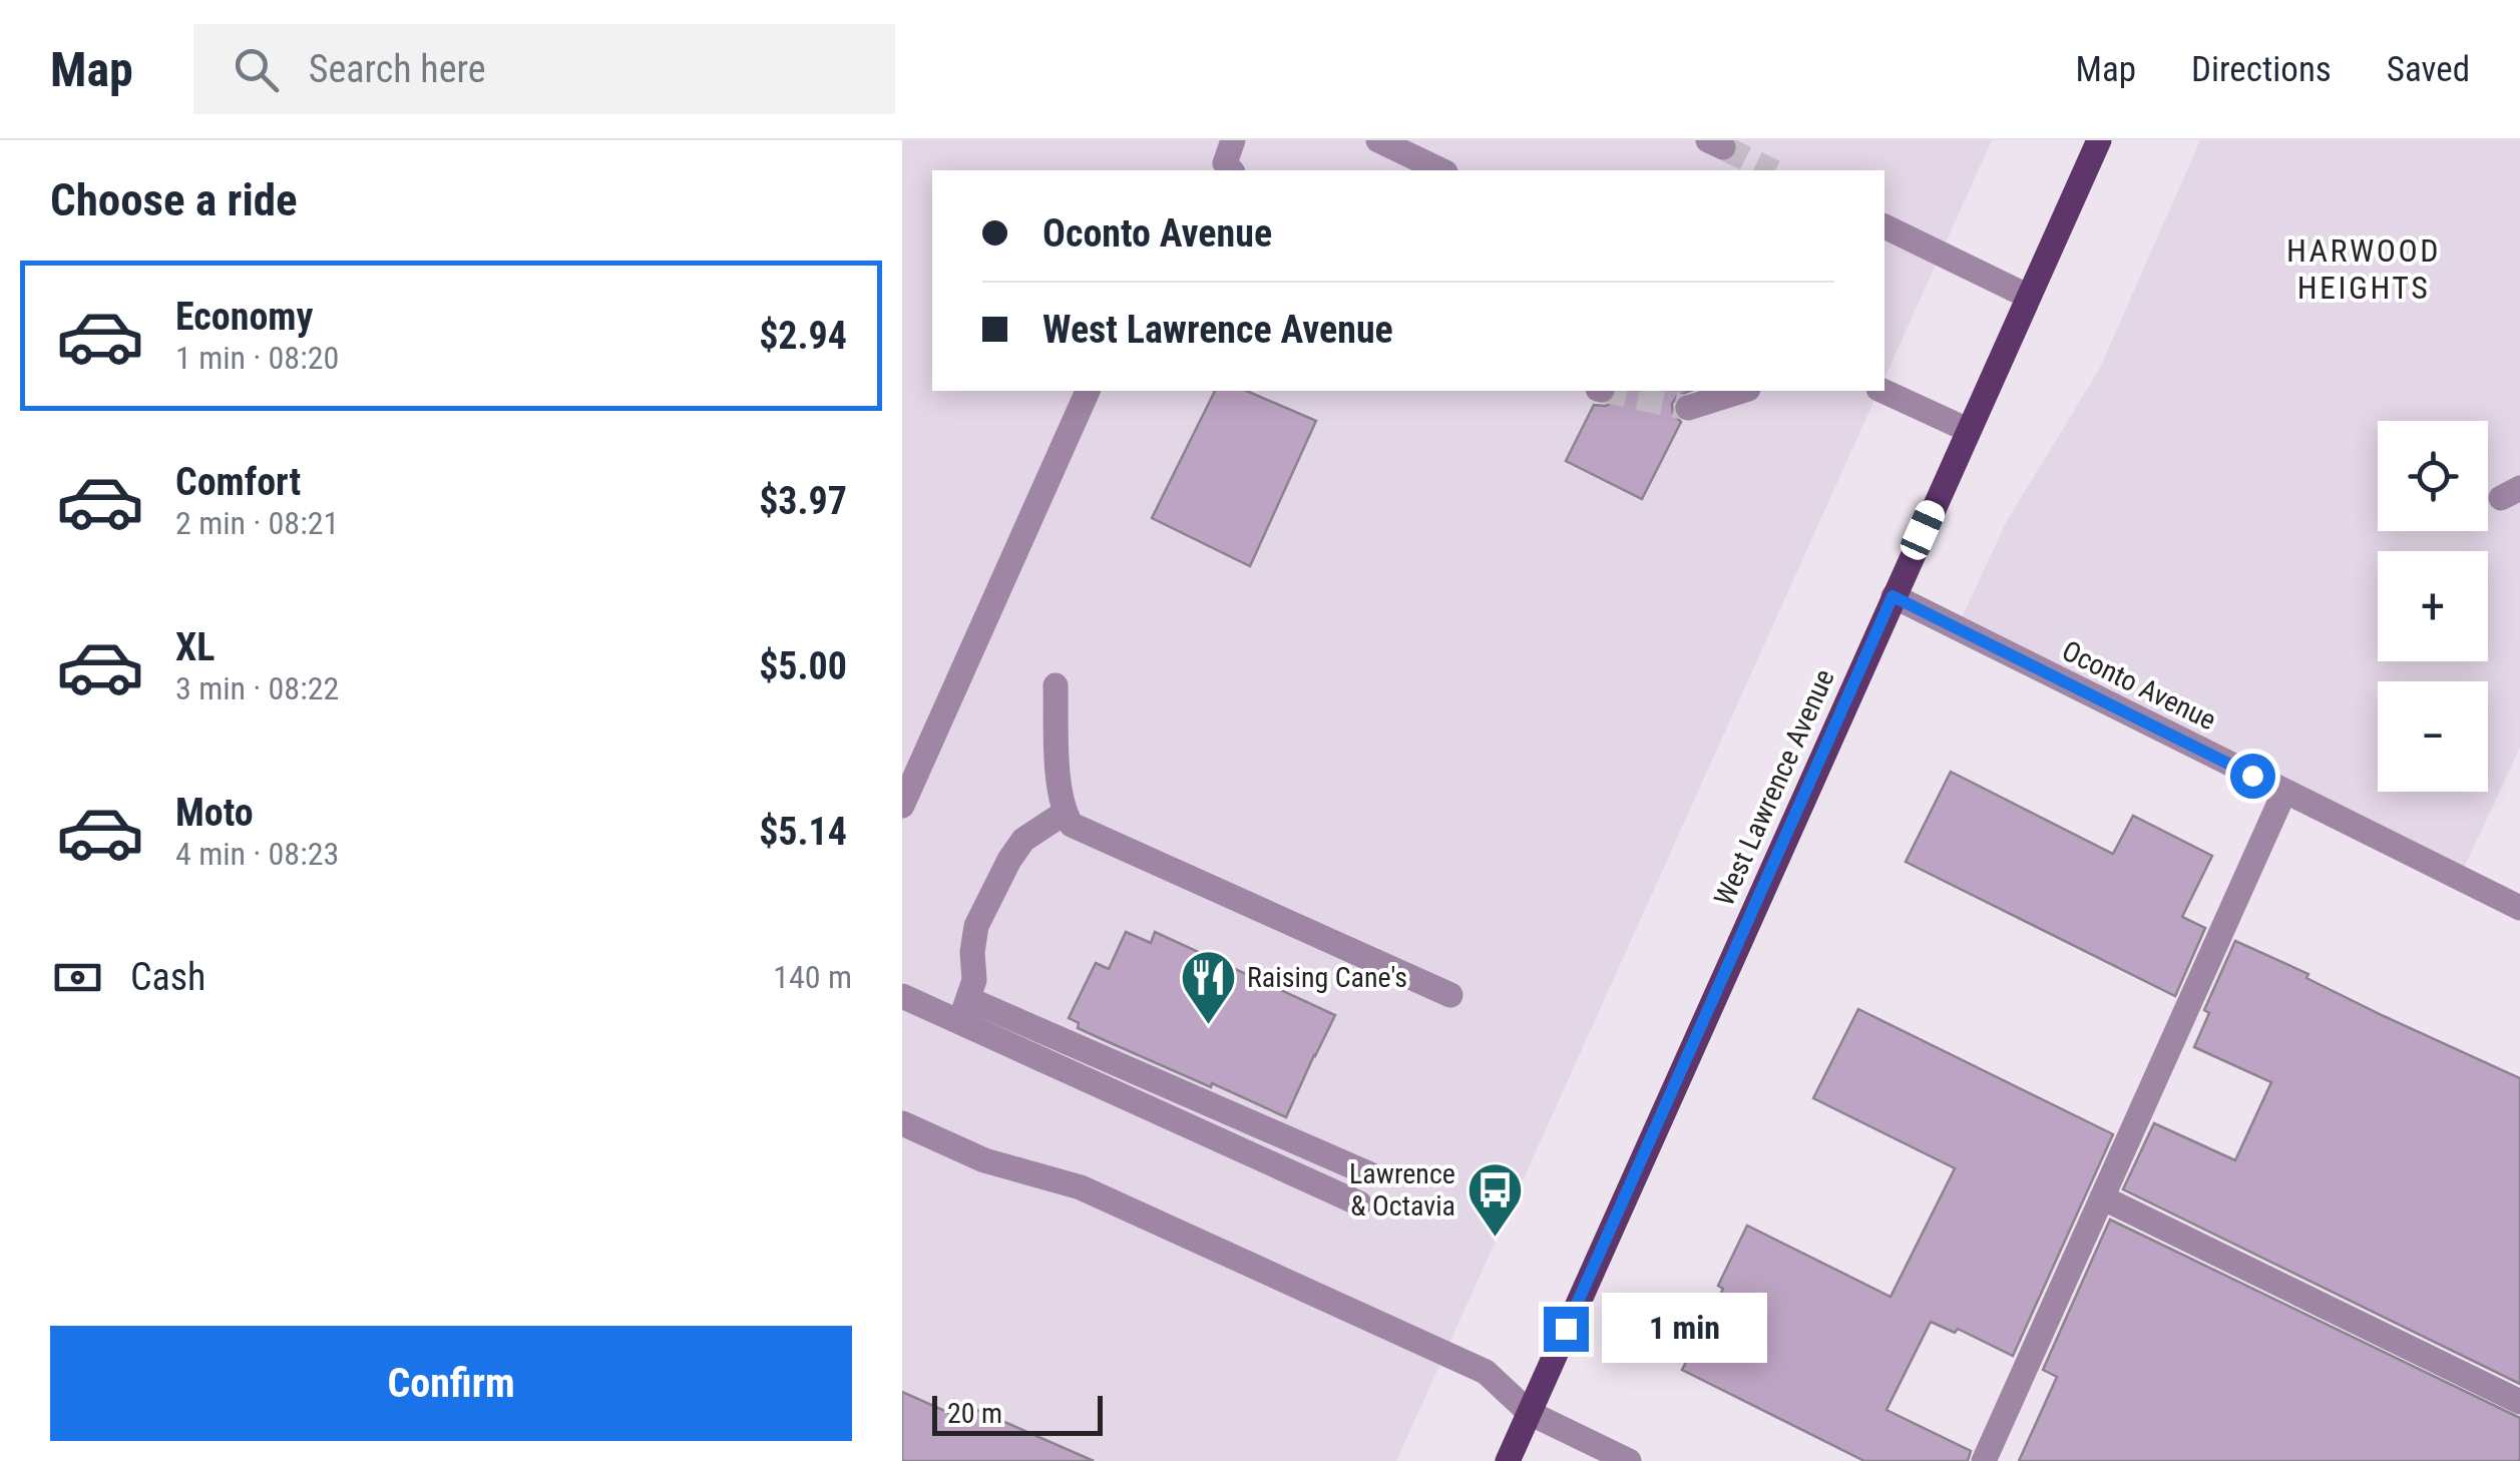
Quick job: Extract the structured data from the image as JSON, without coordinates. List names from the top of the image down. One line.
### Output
{"streets":{"main road":["West Lawrence Avenue"],"street":["Oconto Avenue"]},"crossings":[["Oconto Avenue","West Lawrence Avenue"]],"districts":["HARWOOD HEIGHTS"],"places":{"restaurant":["Raising Cane's"],"bus stop":["Lawrence & Octavia"]},"scale_bar":"20 m","page":{"header":"Map","search":"Search here","nav":["Map","Directions","Saved"],"heading":"Choose a ride","banner":["Oconto Avenue","West Lawrence Avenue"],"list":[{"name":"Economy","note":"1 min · 08:20","value":"$2.94"},{"name":"Comfort","note":"2 min · 08:21","value":"$3.97"},{"name":"XL","note":"3 min · 08:22","value":"$5.00"},{"name":"Moto","note":"4 min · 08:23","value":"$5.14"}],"map_buttons":["+","−"],"pay":["Cash","140 m"],"bubble":"1 min","buttons":"Confirm","scale":"20 m"}}
